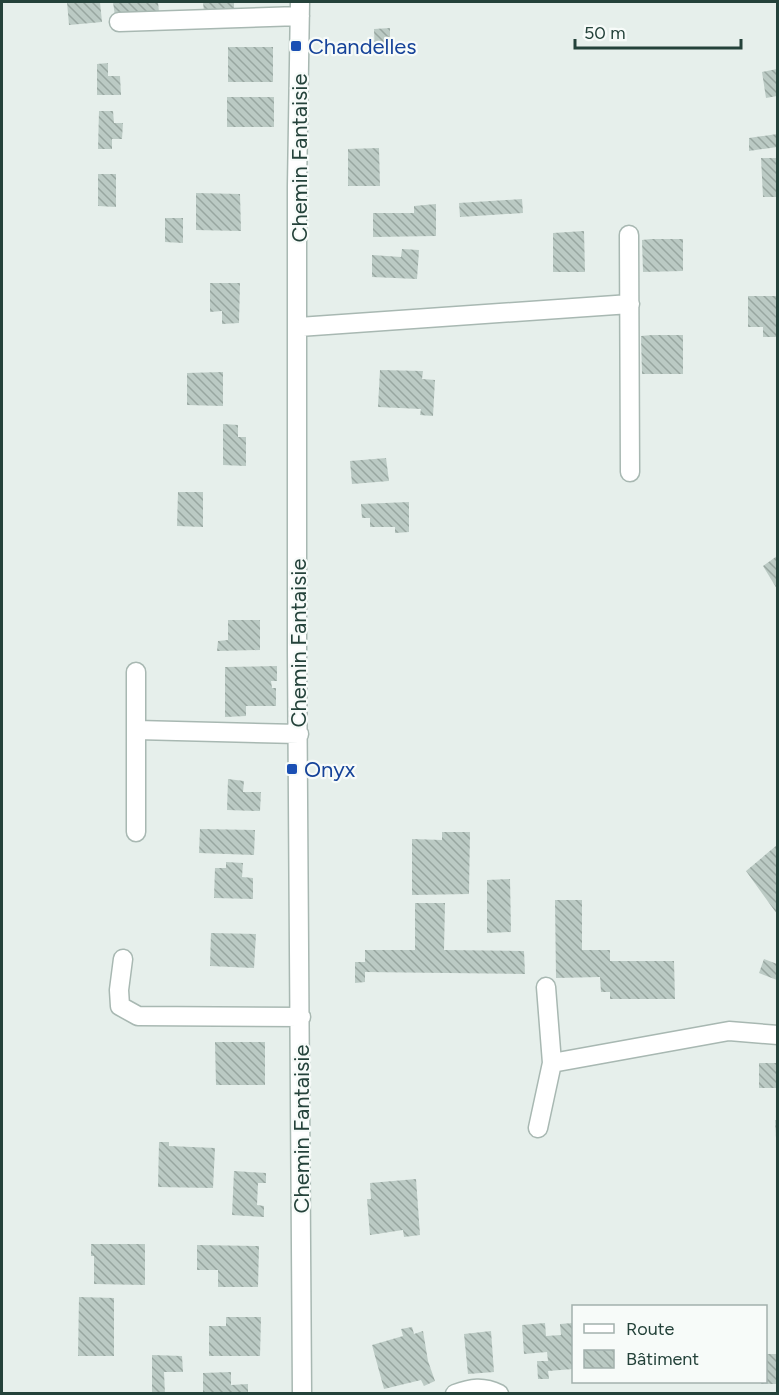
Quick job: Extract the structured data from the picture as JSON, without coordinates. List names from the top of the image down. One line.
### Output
{"streets":{"street":["Chemin Fantaisie"]},"places":{"transit":["Chandelles","Onyx"]},"legend":["Route","Bâtiment"],"scale_bar":"50 m"}
